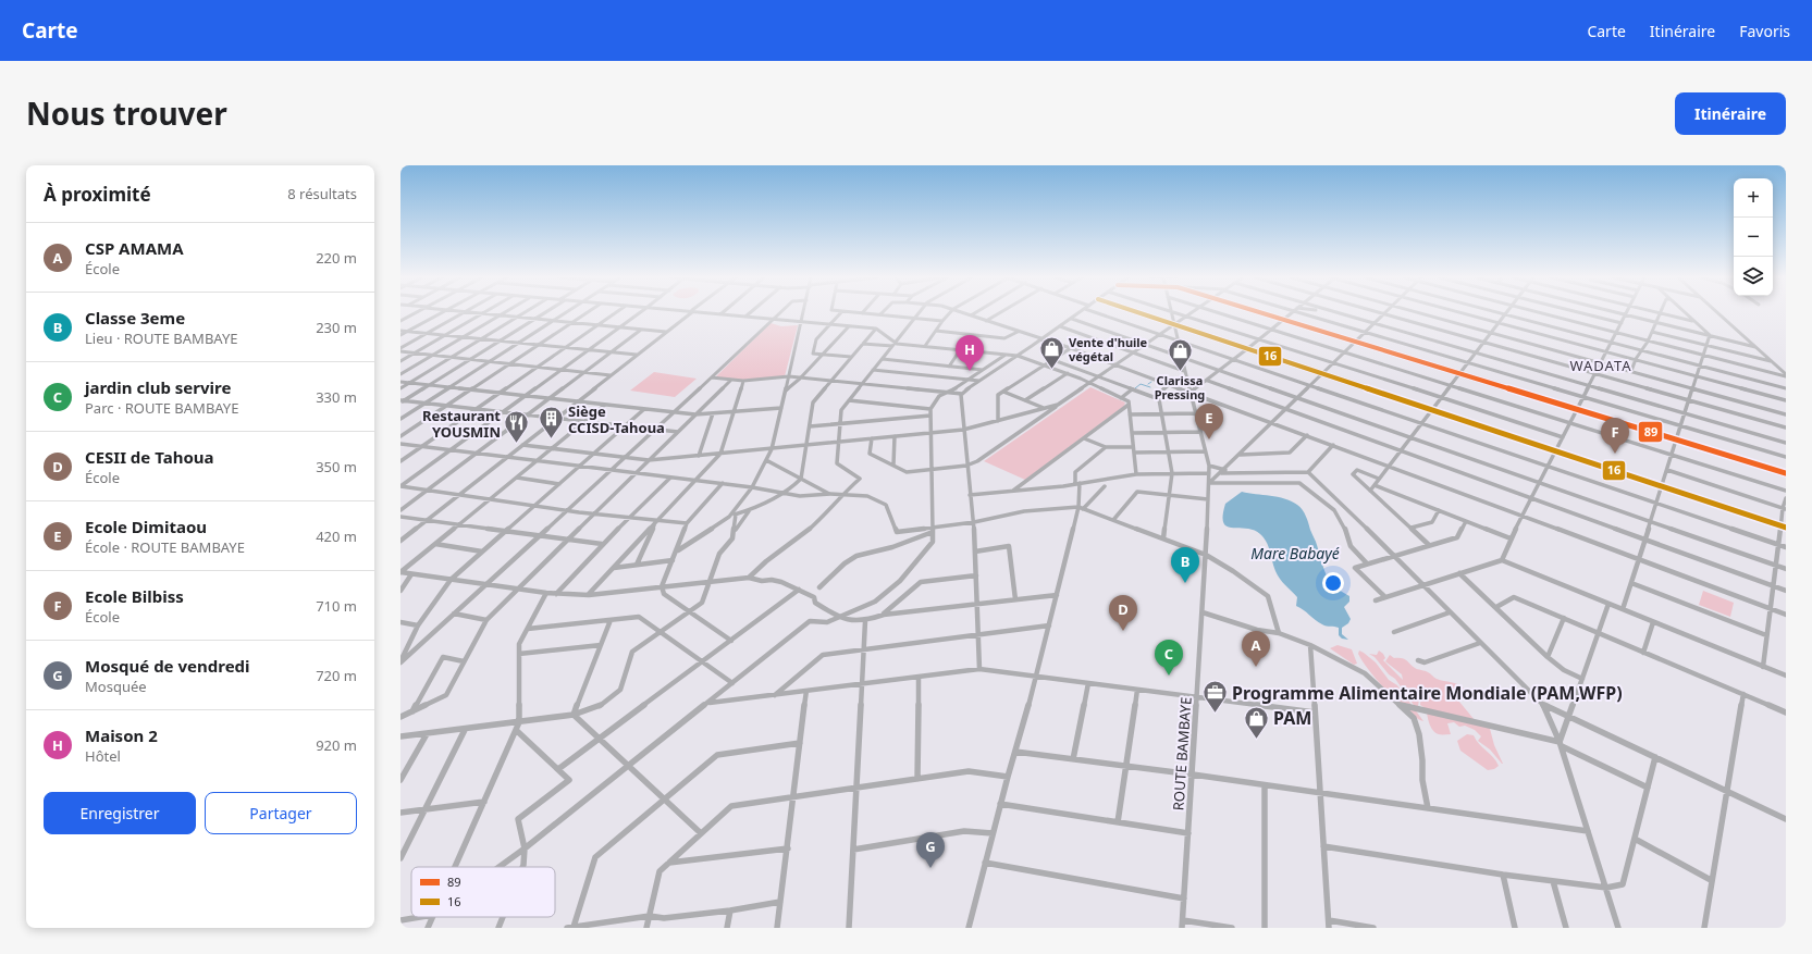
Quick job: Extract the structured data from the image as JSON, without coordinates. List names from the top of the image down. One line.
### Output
{"streets":{"street":["ROUTE BAMBAYE"]},"districts":["WADATA"],"water":["Mare Babayé"],"places":{"shop":["Vente d'huile végétal","Clarissa Pressing","PAM"],"building":["Siège CCISD-Tahoua"],"restaurant":["Restaurant YOUSMIN"],"office":["Programme Alimentaire Mondiale (PAM,WFP)"]},"lines":["transit line 89","transit line 16"],"legend":["89","16"],"page":{"header":"Carte","nav":["Carte","Itinéraire","Favoris"],"title":"Nous trouver","buttons":["Itinéraire",["Enregistrer","Partager"]],"heading":["À proximité","8 résultats"],"map_buttons":["+","−"],"list":[{"mark":"A","name":"CSP AMAMA","note":"École","value":"220 m"},{"mark":"B","name":"Classe 3eme","note":"Lieu · ROUTE BAMBAYE","value":"230 m"},{"mark":"C","name":"jardin club servire","note":"Parc · ROUTE BAMBAYE","value":"330 m"},{"mark":"D","name":"CESII de Tahoua","note":"École","value":"350 m"},{"mark":"E","name":"Ecole Dimitaou","note":"École · ROUTE BAMBAYE","value":"420 m"},{"mark":"F","name":"Ecole Bilbiss","note":"École","value":"710 m"},{"mark":"G","name":"Mosqué de vendredi","note":"Mosquée","value":"720 m"},{"mark":"H","name":"Maison 2","note":"Hôtel","value":"920 m"}],"pins":["H","E","F","B","D","A","C","G"]}}
